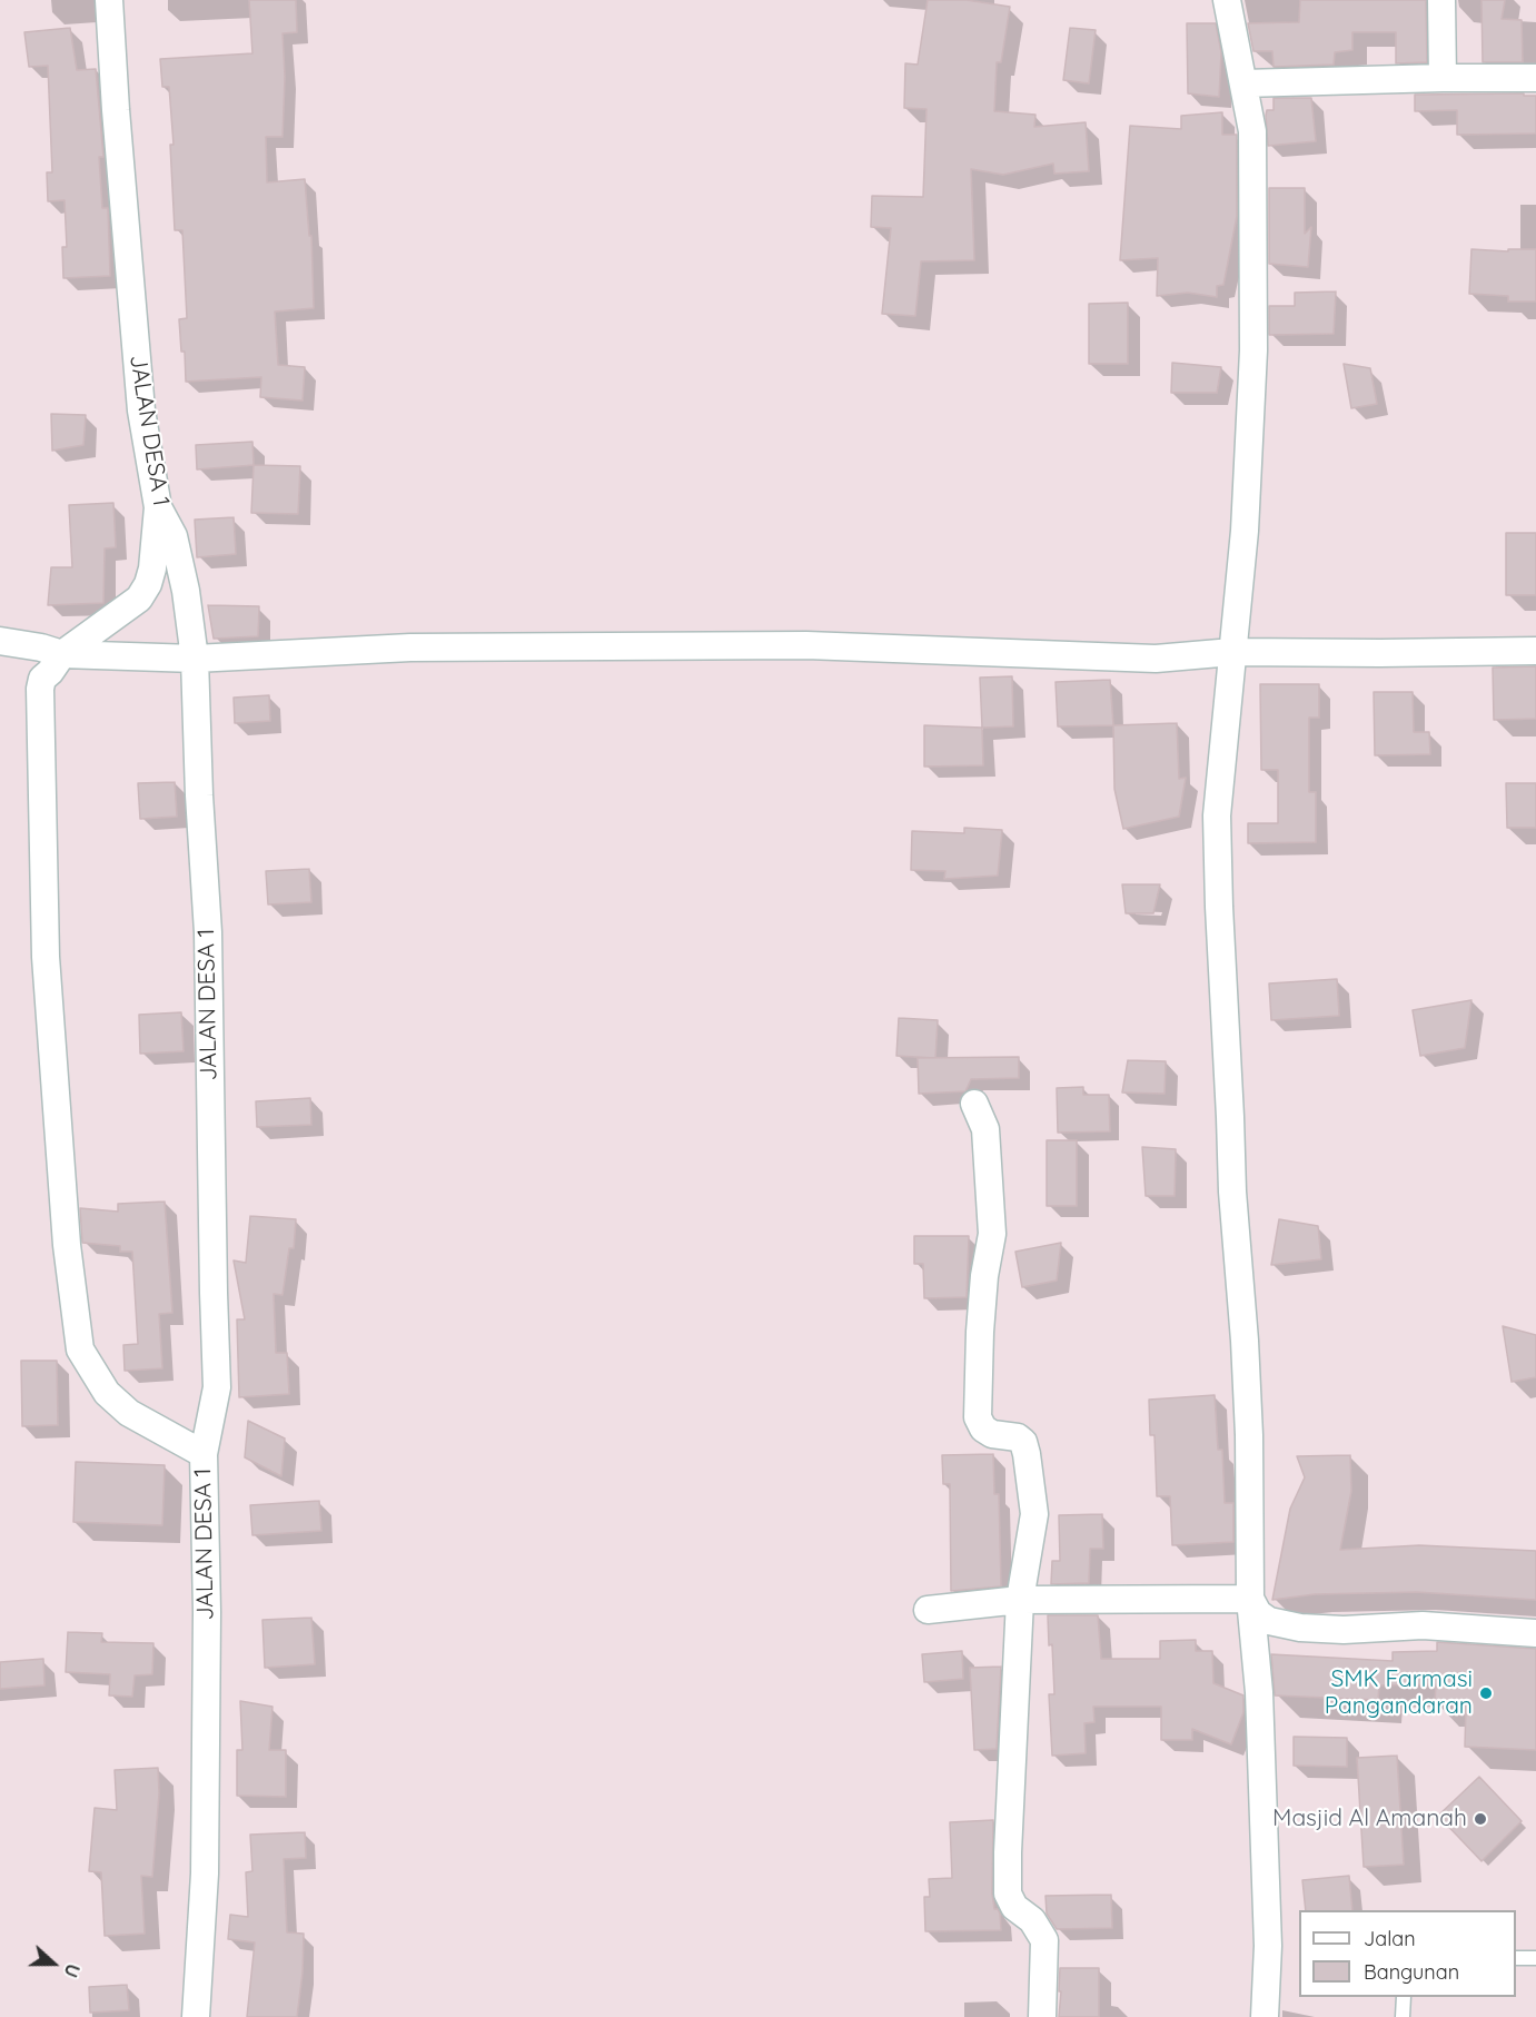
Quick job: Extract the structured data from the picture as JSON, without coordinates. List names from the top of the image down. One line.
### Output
{"streets":{"street":["JALAN DESA 1"]},"places":["SMK Farmasi Pangandaran","Masjid Al Amanah"],"legend":["Jalan","Bangunan"],"north":"right"}
